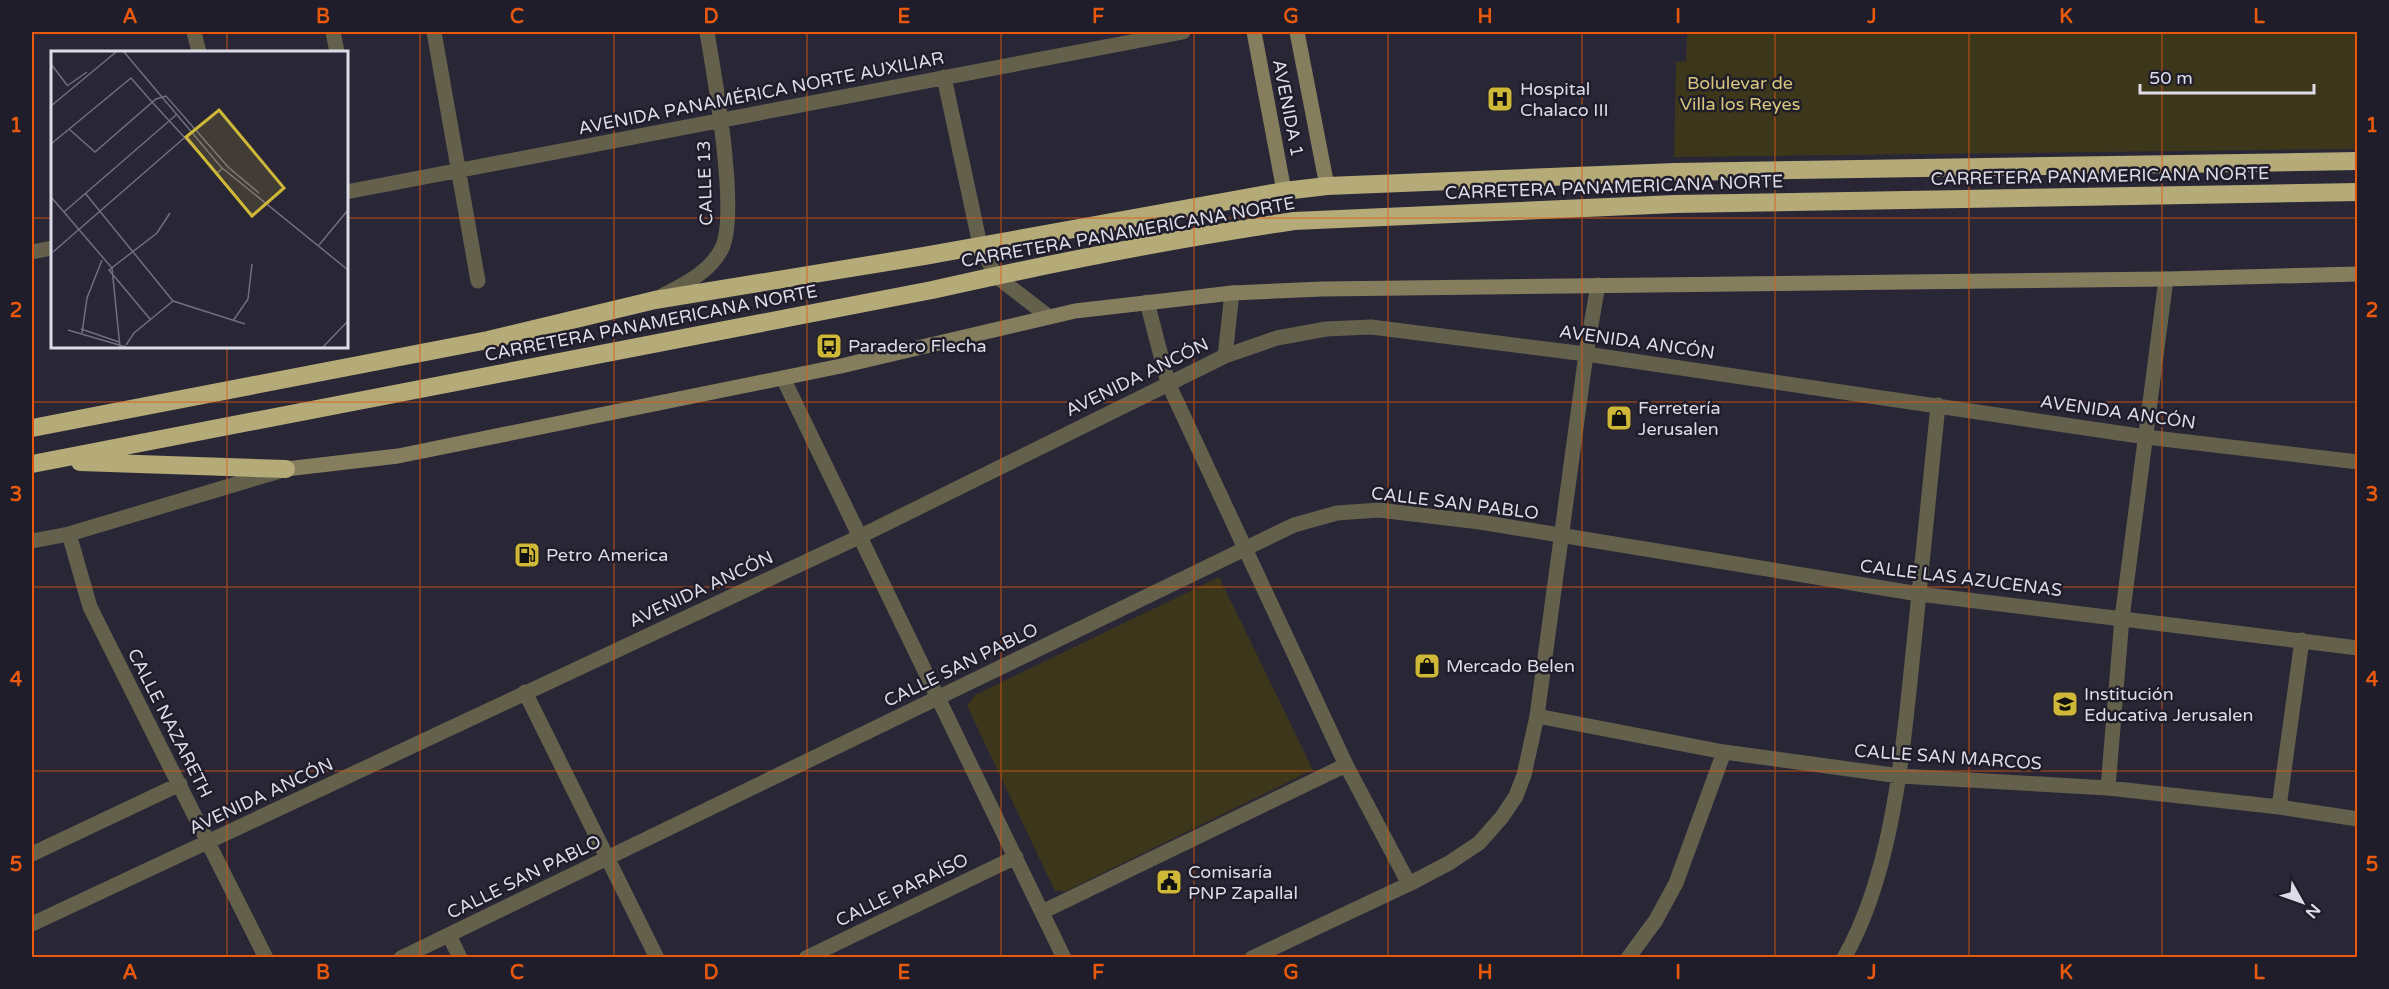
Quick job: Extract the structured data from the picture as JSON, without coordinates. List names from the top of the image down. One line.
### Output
{"streets":{"highway":["CARRETERA PANAMERICANA NORTE"],"main road":["AVENIDA 1"],"street":["AVENIDA PANAMÉRICA NORTE AUXILIAR","CALLE 13","AVENIDA ANCÓN","CALLE SAN PABLO","CALLE LAS AZUCENAS","CALLE NAZARETH","CALLE SAN MARCOS","CALLE PARAÍSO"]},"crossings":[["AVENIDA PANAMÉRICA NORTE AUXILIAR","CALLE 13"],["AVENIDA 1","CARRETERA PANAMERICANA NORTE"],["CARRETERA PANAMERICANA NORTE","CALLE 13"],["AVENIDA ANCÓN","CALLE NAZARETH"],["CALLE SAN PABLO","CALLE LAS AZUCENAS"]],"parks":["Bolulevar de Villa los Reyes"],"places":{"hospital":["Hospital Chalaco III"],"bus stop":["Paradero Flecha"],"shop":["Ferretería Jerusalen","Mercado Belen"],"fuel station":["Petro America"],"school or university":["Institución Educativa Jerusalen"],"public building":["Comisaría PNP Zapallal"]},"scale_bar":"50 m","north":"bottom right","grid":{"columns":["A","B","C","D","E","F","G","H","I","J","K","L"],"rows":["1","2","3","4","5"]}}
